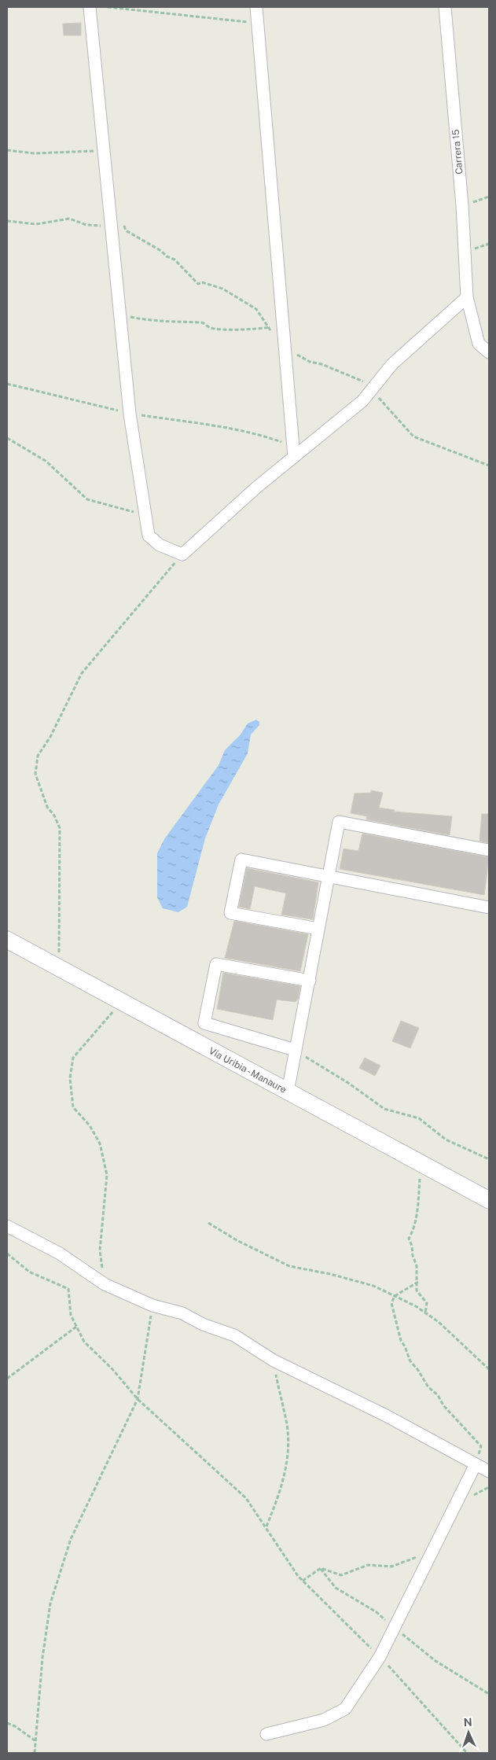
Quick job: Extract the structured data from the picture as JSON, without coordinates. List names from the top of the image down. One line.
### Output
{"streets":{"main road":["Vía Uribia - Manaure"],"street":["Carrera 15"]},"north":"top"}
